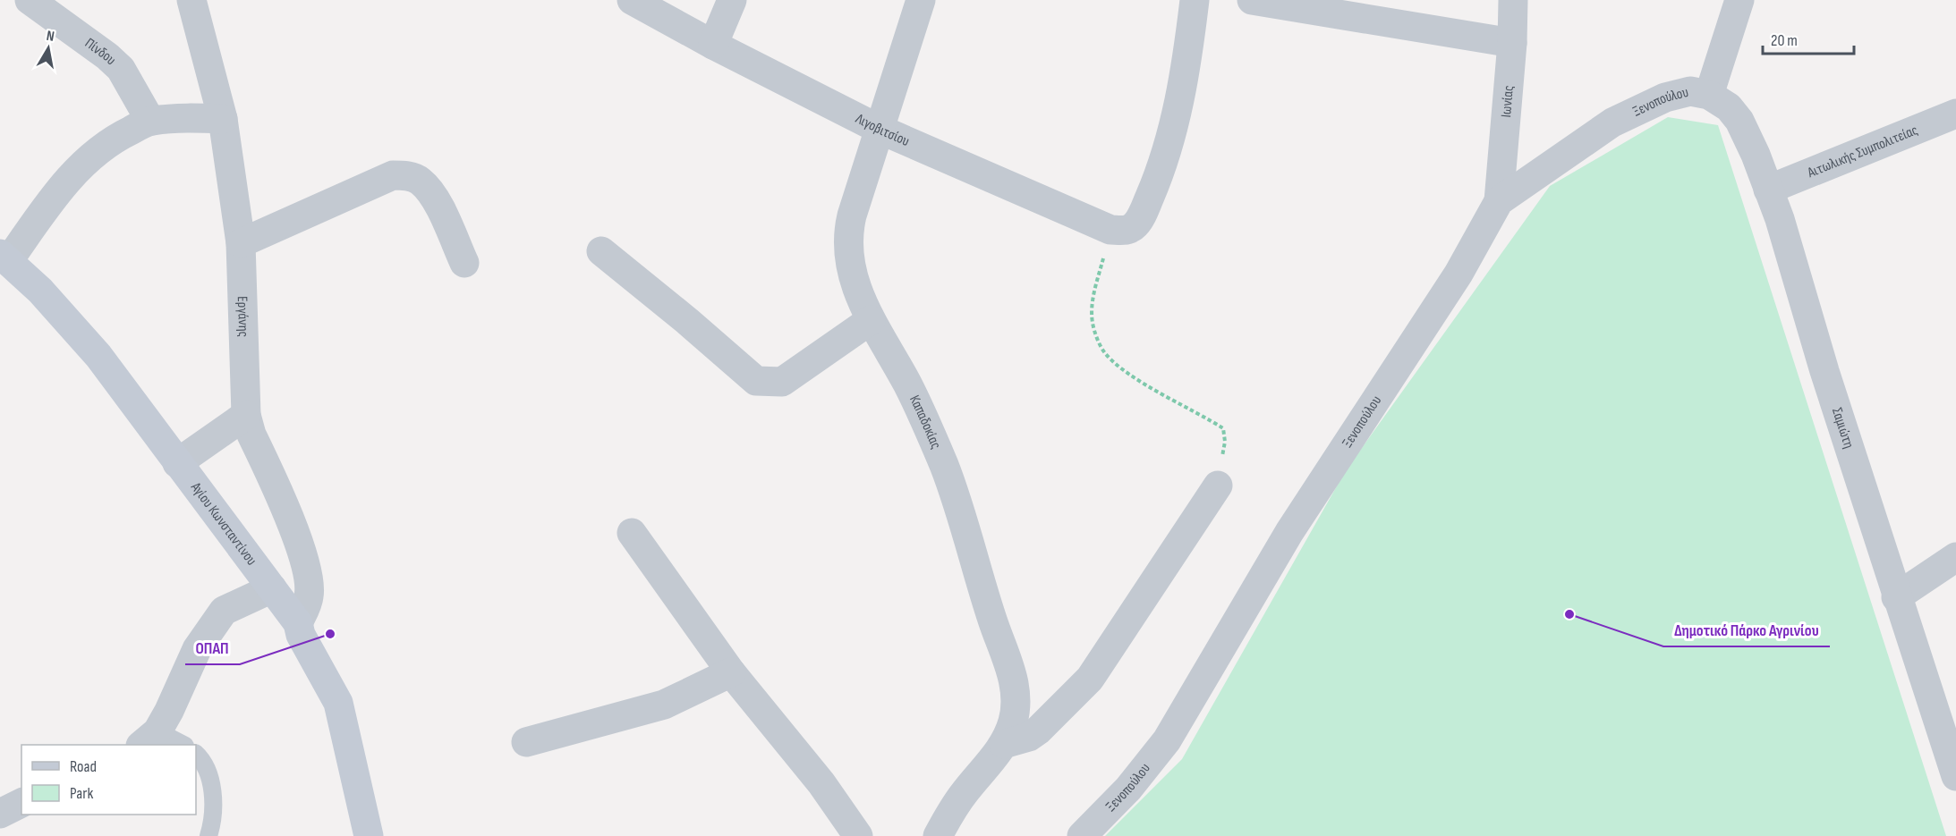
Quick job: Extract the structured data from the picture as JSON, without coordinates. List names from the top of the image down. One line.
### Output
{"streets":{"main road":["Αγίου Κωνσταντίνου"],"street":["Πίνδου","Ιωνίας","Ξενοπούλου","Λιγοβιτσίου","Αιτωλικής Συμπολιτείας","Εργάνης","Καπαδοκίας","Σαμιώτη"]},"crossings":[["Ιωνίας","Ξενοπούλου"],["Ξενοπούλου","Σαμιώτη"],["Λιγοβιτσίου","Καπαδοκίας"],["Αιτωλικής Συμπολιτείας","Σαμιώτη"],["Εργάνης","Αγίου Κωνσταντίνου"]],"places":["Δημοτικό Πάρκο Αγρινίου","ΟΠΑΠ"],"legend":["Road","Park"],"scale_bar":"20 m","north":"top"}
